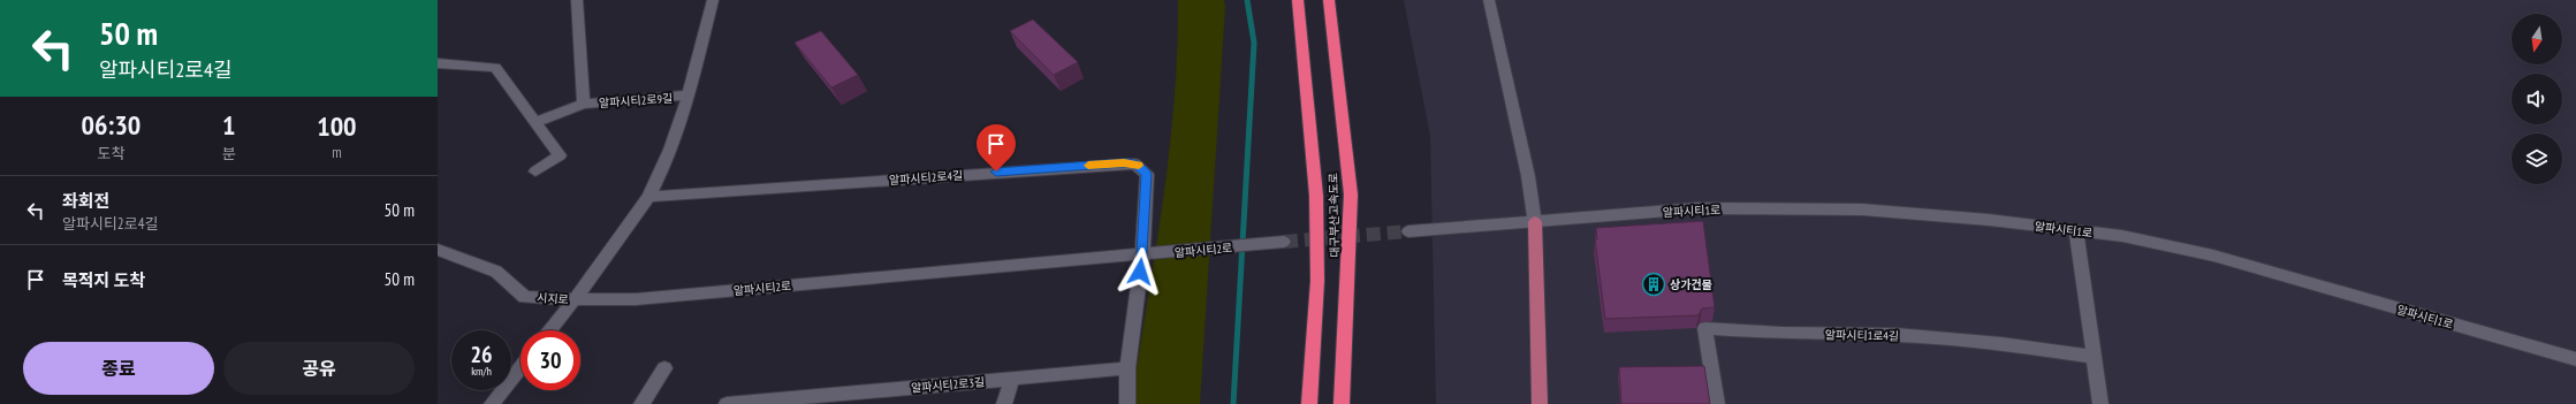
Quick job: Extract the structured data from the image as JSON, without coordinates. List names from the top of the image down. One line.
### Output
{"streets":{"highway":["대구부산고속도로"],"street":["알파시티2로9길","알파시티2로4길","알파시티1로","알파시티2로","시지로","알파시티1로4길","알파시티2로3길"]},"crossings":[["알파시티2로4길","알파시티2로"],["알파시티2로","시지로"]],"places":{"building":["상가건물"]},"north":"bottom","page":{"turn":["50 m","알파시티2로4길"],"eta":["06:30","도착","1","분","100","m"],"list":[{"name":"좌회전","note":"알파시티2로4길","value":"50 m"},{"name":"목적지 도착","value":"50 m"}],"speed":"26 km/h","limit":"30","buttons":["종료","공유"]}}
